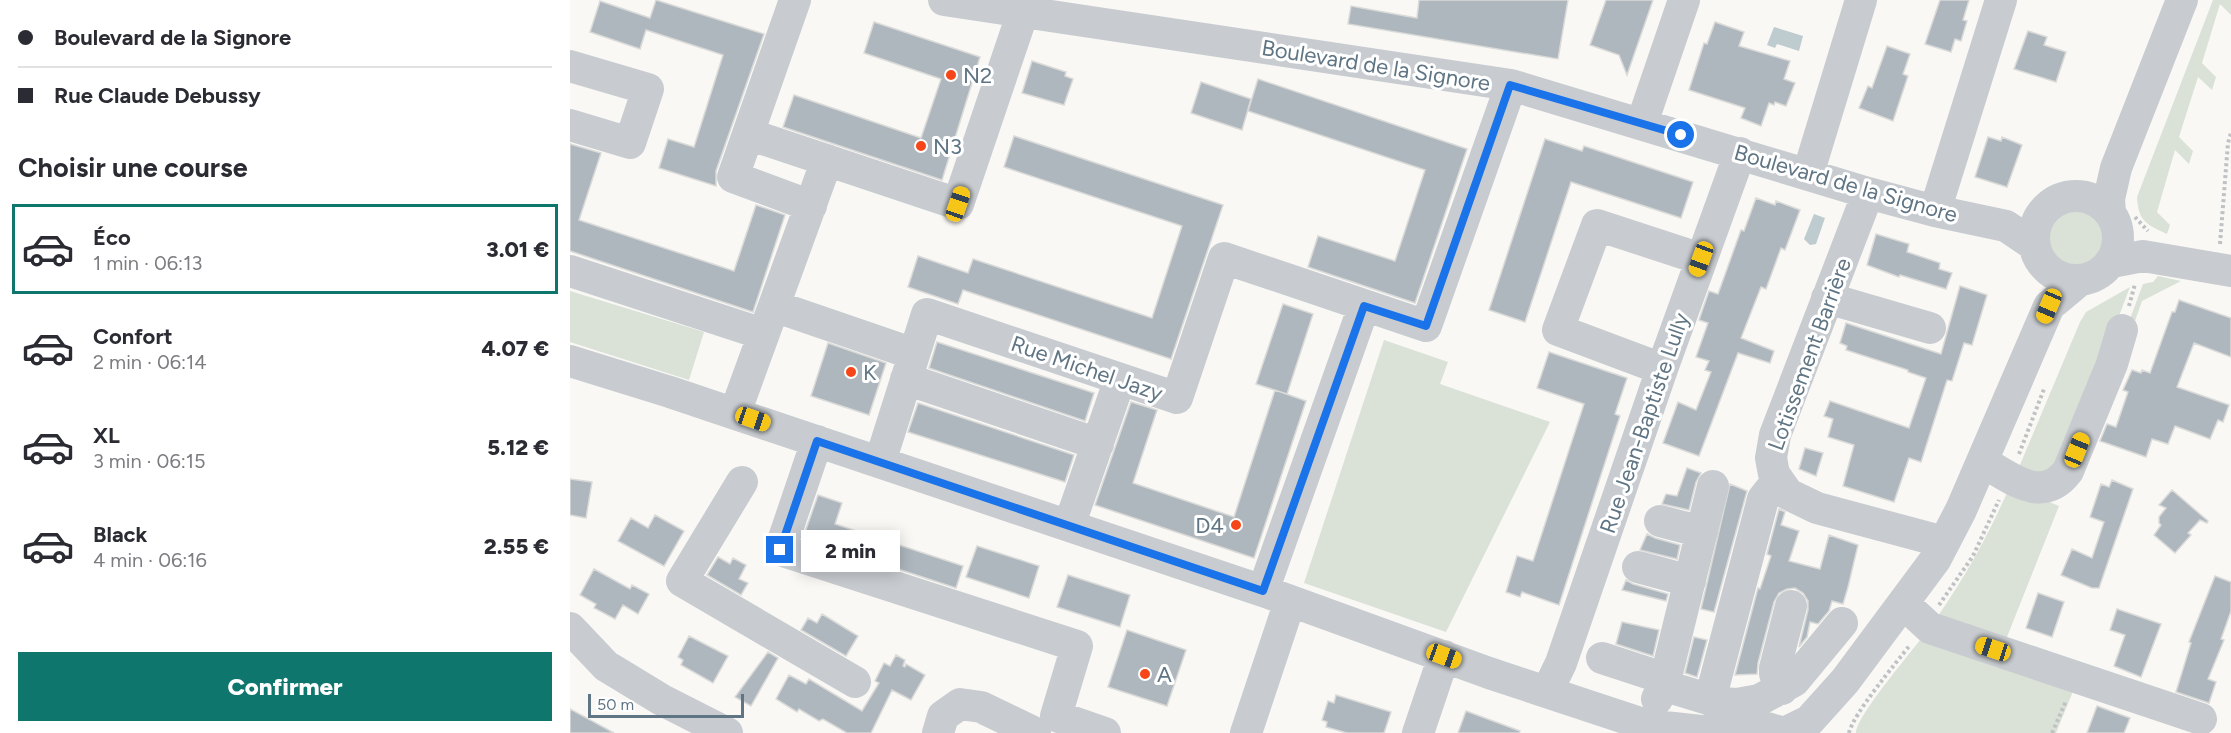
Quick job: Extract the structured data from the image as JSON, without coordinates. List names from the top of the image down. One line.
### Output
{"streets":{"street":["Boulevard de la Signore","Lotissement Barrière","Rue Michel Jazy","Rue Jean-Baptiste Lully"]},"crossings":[["Boulevard de la Signore","Lotissement Barrière"],["Boulevard de la Signore","Rue Jean-Baptiste Lully"]],"places":["N2","N3","K","D4","A"],"scale_bar":"50 m","page":{"banner":["Boulevard de la Signore","Rue Claude Debussy"],"heading":"Choisir une course","list":[{"name":"Éco","note":"1 min · 06:13","value":"3.01 €"},{"name":"Confort","note":"2 min · 06:14","value":"4.07 €"},{"name":"XL","note":"3 min · 06:15","value":"5.12 €"},{"name":"Black","note":"4 min · 06:16","value":"2.55 €"}],"bubble":"2 min","buttons":"Confirmer","scale":"50 m"}}
